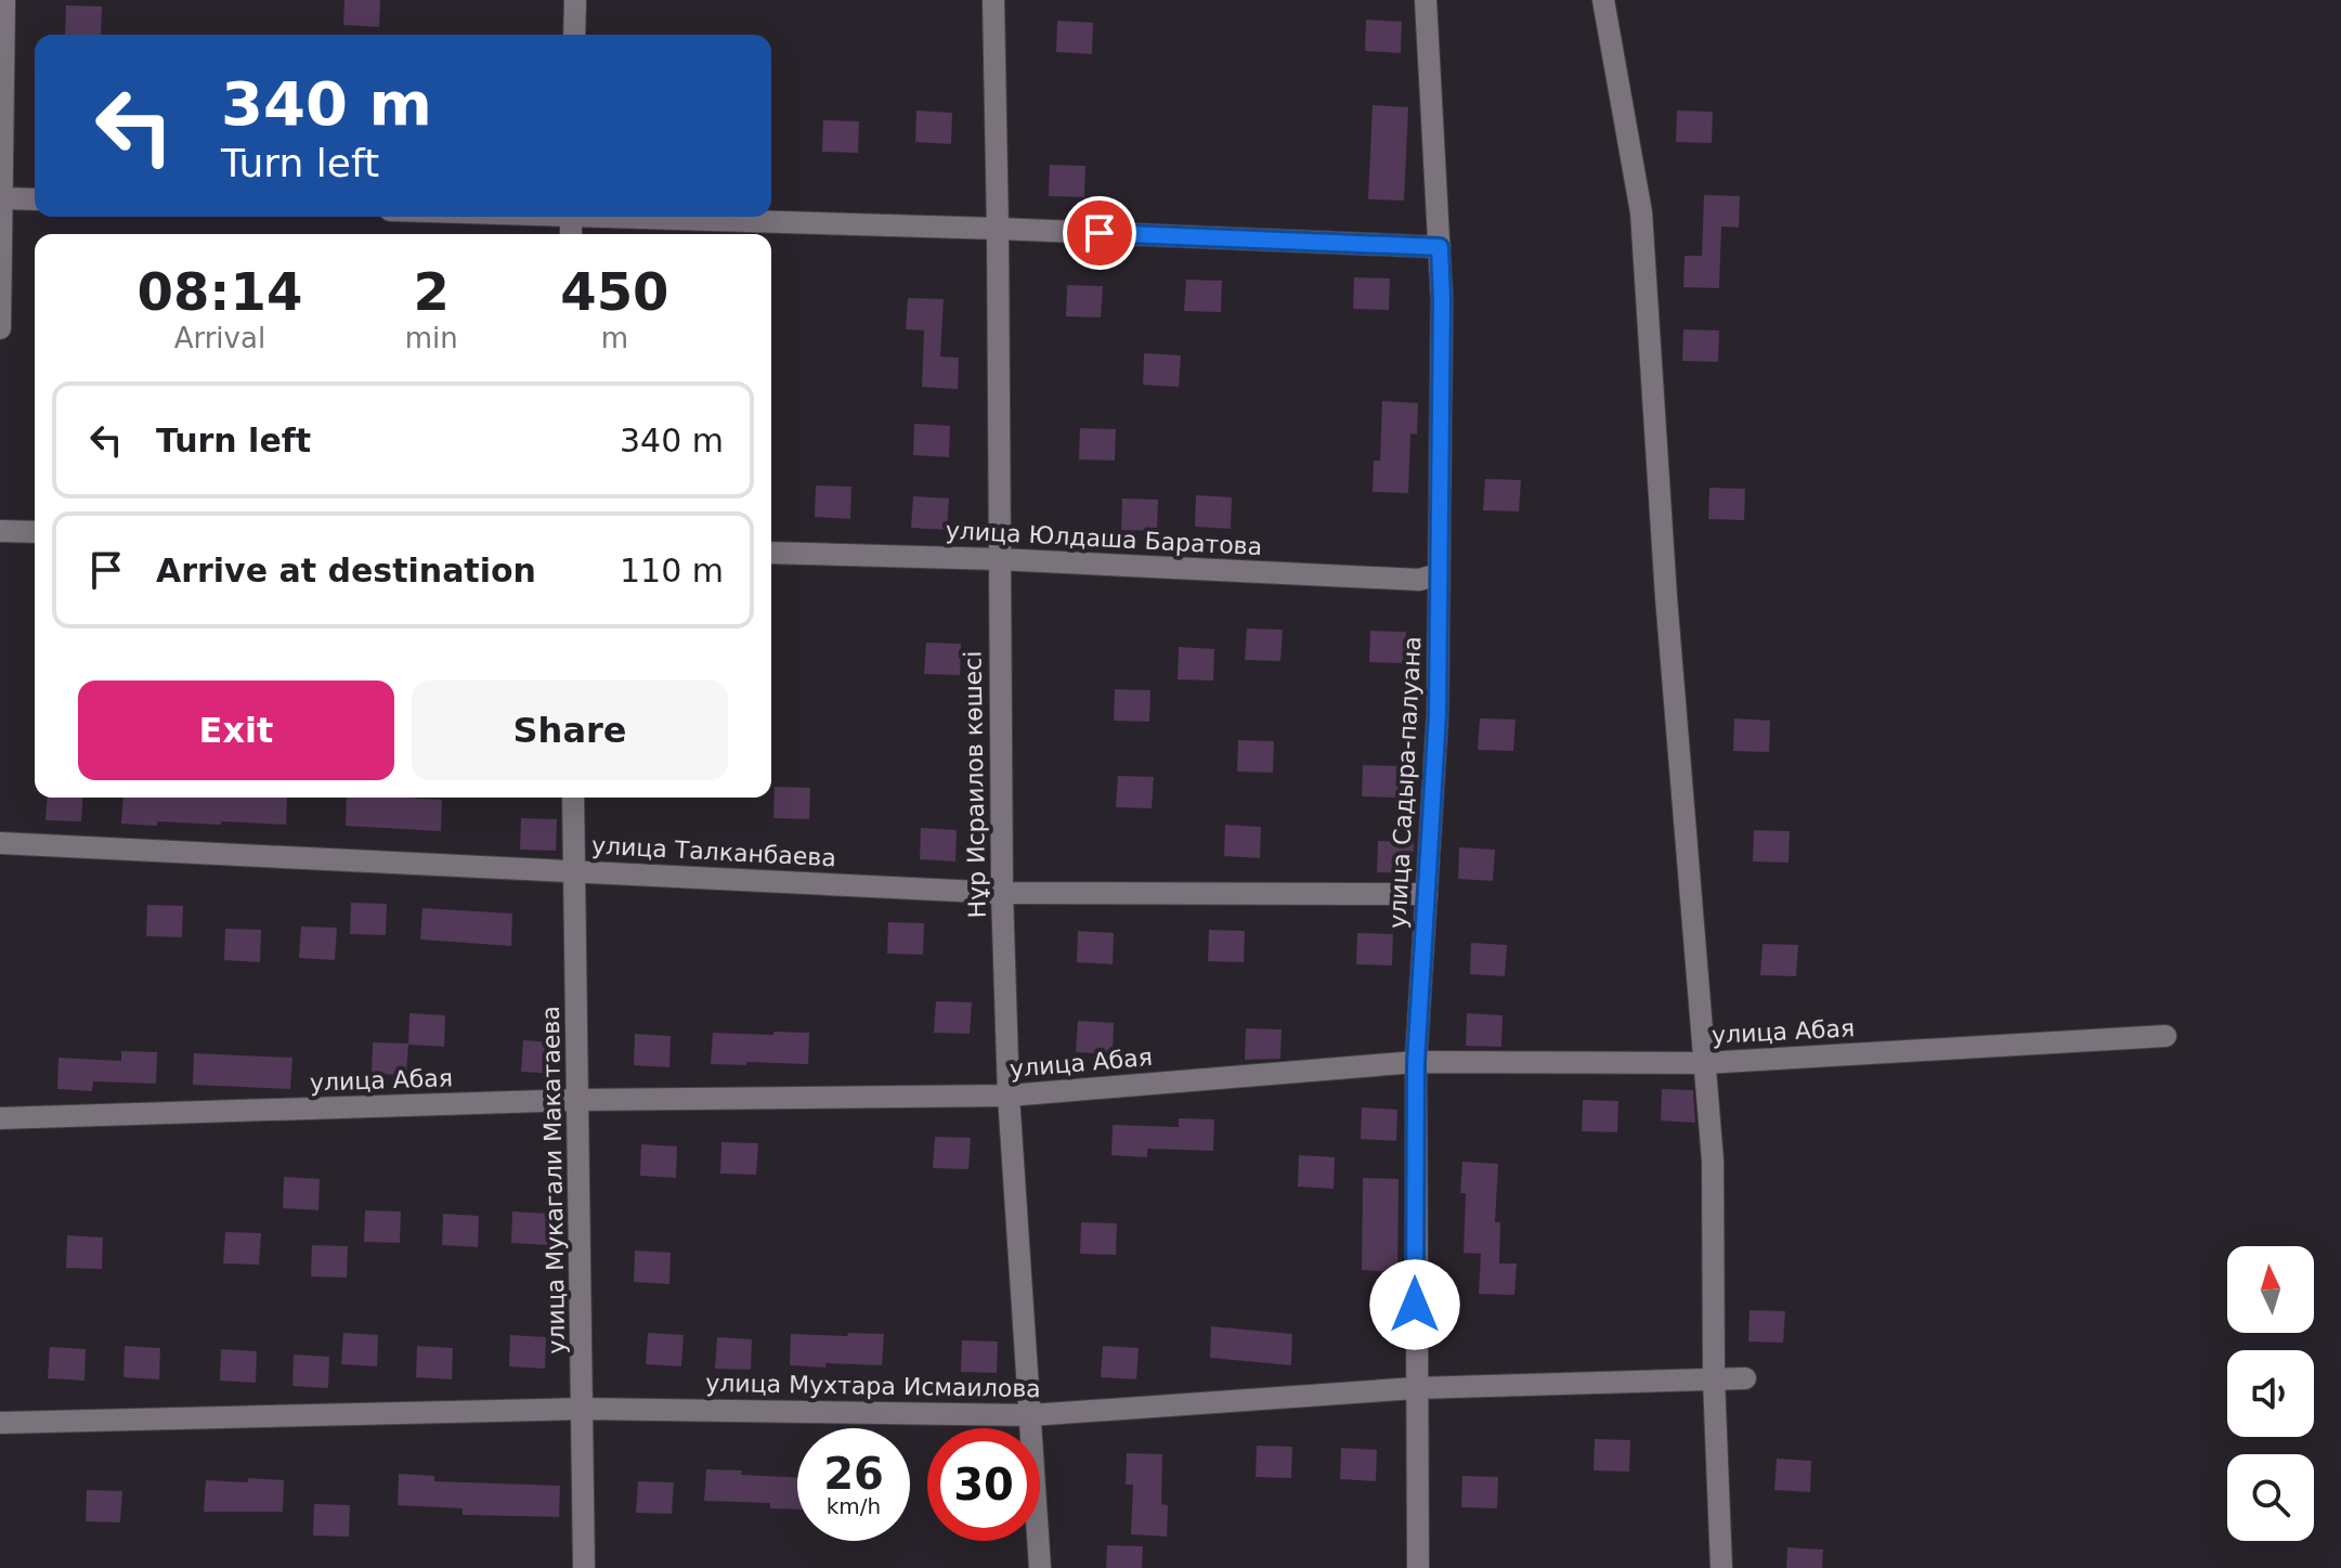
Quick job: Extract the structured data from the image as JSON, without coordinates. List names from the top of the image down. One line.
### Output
{"streets":{"street":["улица Юлдаша Баратова","улица Садыра-палуана","Нұр Исраилов көшесі","улица Талканбаева","улица Абая","улица Мукагали Макатаева","улица Мухтара Исмаилова"]},"crossings":[["улица Юлдаша Баратова","улица Садыра-палуана"],["улица Юлдаша Баратова","Нұр Исраилов көшесі"],["улица Садыра-палуана","улица Талканбаева"],["улица Садыра-палуана","улица Абая"],["улица Садыра-палуана","улица Мухтара Исмаилова"],["Нұр Исраилов көшесі","улица Талканбаева"],["Нұр Исраилов көшесі","улица Абая"],["Нұр Исраилов көшесі","улица Мухтара Исмаилова"],["улица Талканбаева","улица Мукагали Макатаева"],["улица Абая","улица Мукагали Макатаева"],["улица Мукагали Макатаева","улица Мухтара Исмаилова"]],"north":"top","page":{"turn":["340 m","Turn left"],"eta":["08:14","Arrival","2","min","450","m"],"list":[{"name":"Turn left","value":"340 m"},{"name":"Arrive at destination","value":"110 m"}],"buttons":["Exit","Share"],"speed":"26 km/h","limit":"30"}}
